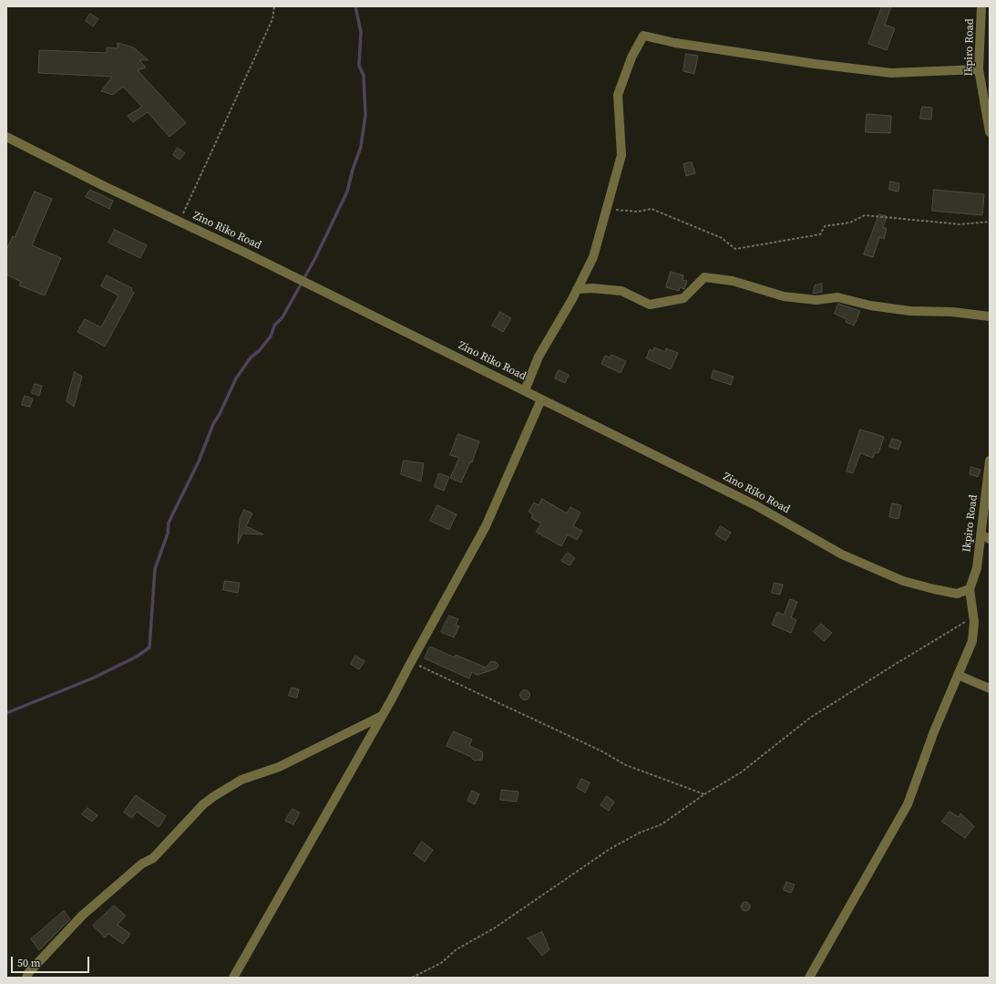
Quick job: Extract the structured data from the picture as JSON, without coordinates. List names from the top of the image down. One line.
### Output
{"streets":{"street":["Ikpiro Road","Zino Riko Road"]},"crossings":[["Ikpiro Road","Zino Riko Road"]],"scale_bar":"50 m"}
